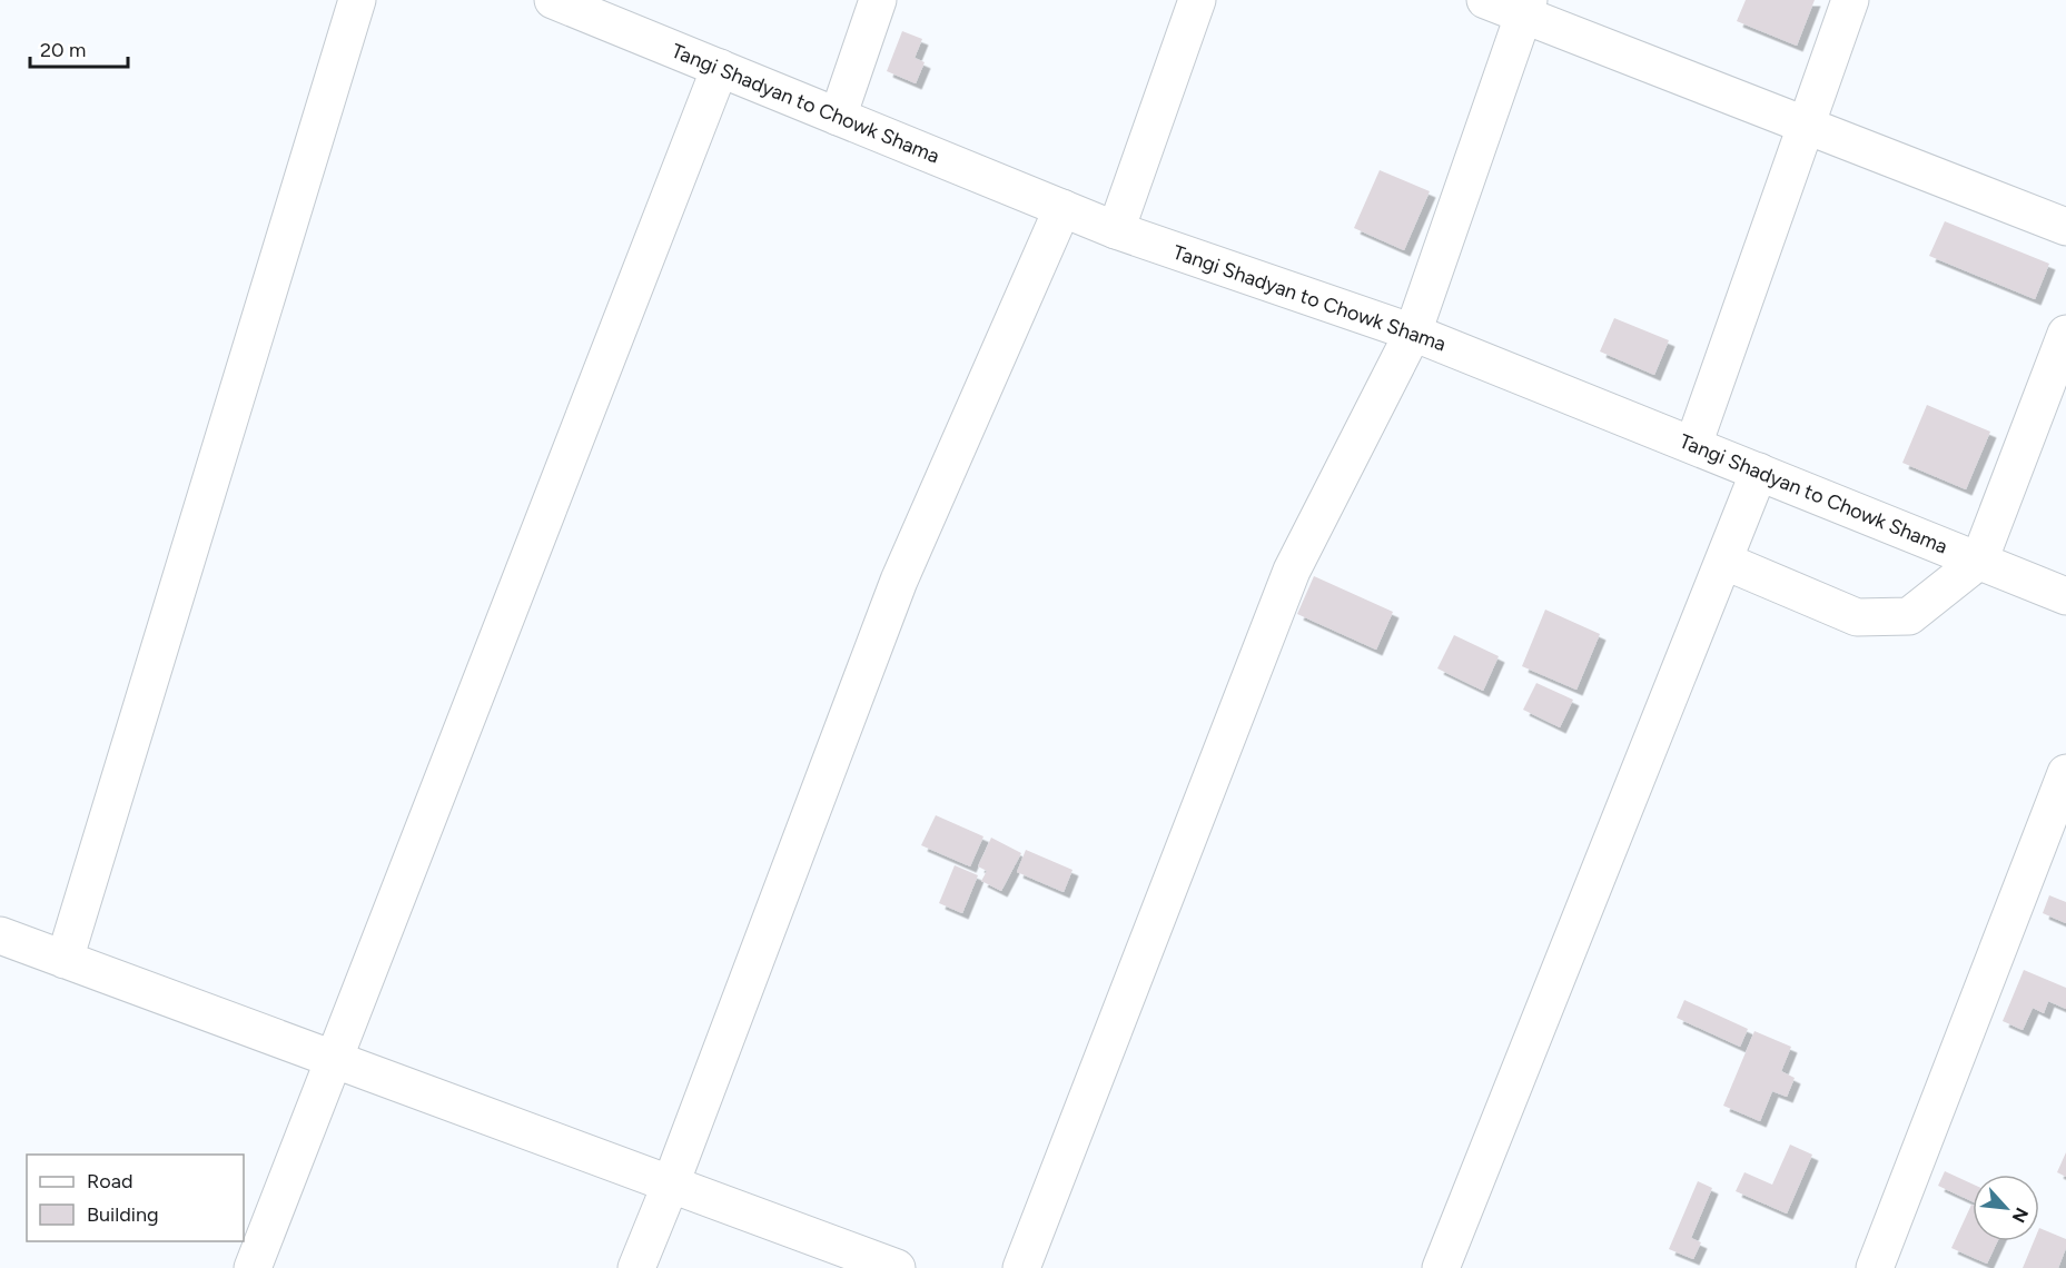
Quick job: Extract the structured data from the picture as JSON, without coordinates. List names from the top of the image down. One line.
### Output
{"streets":{"street":["Tangi Shadyan to Chowk Shama"]},"legend":["Road","Building"],"scale_bar":"20 m","north":"bottom right"}
